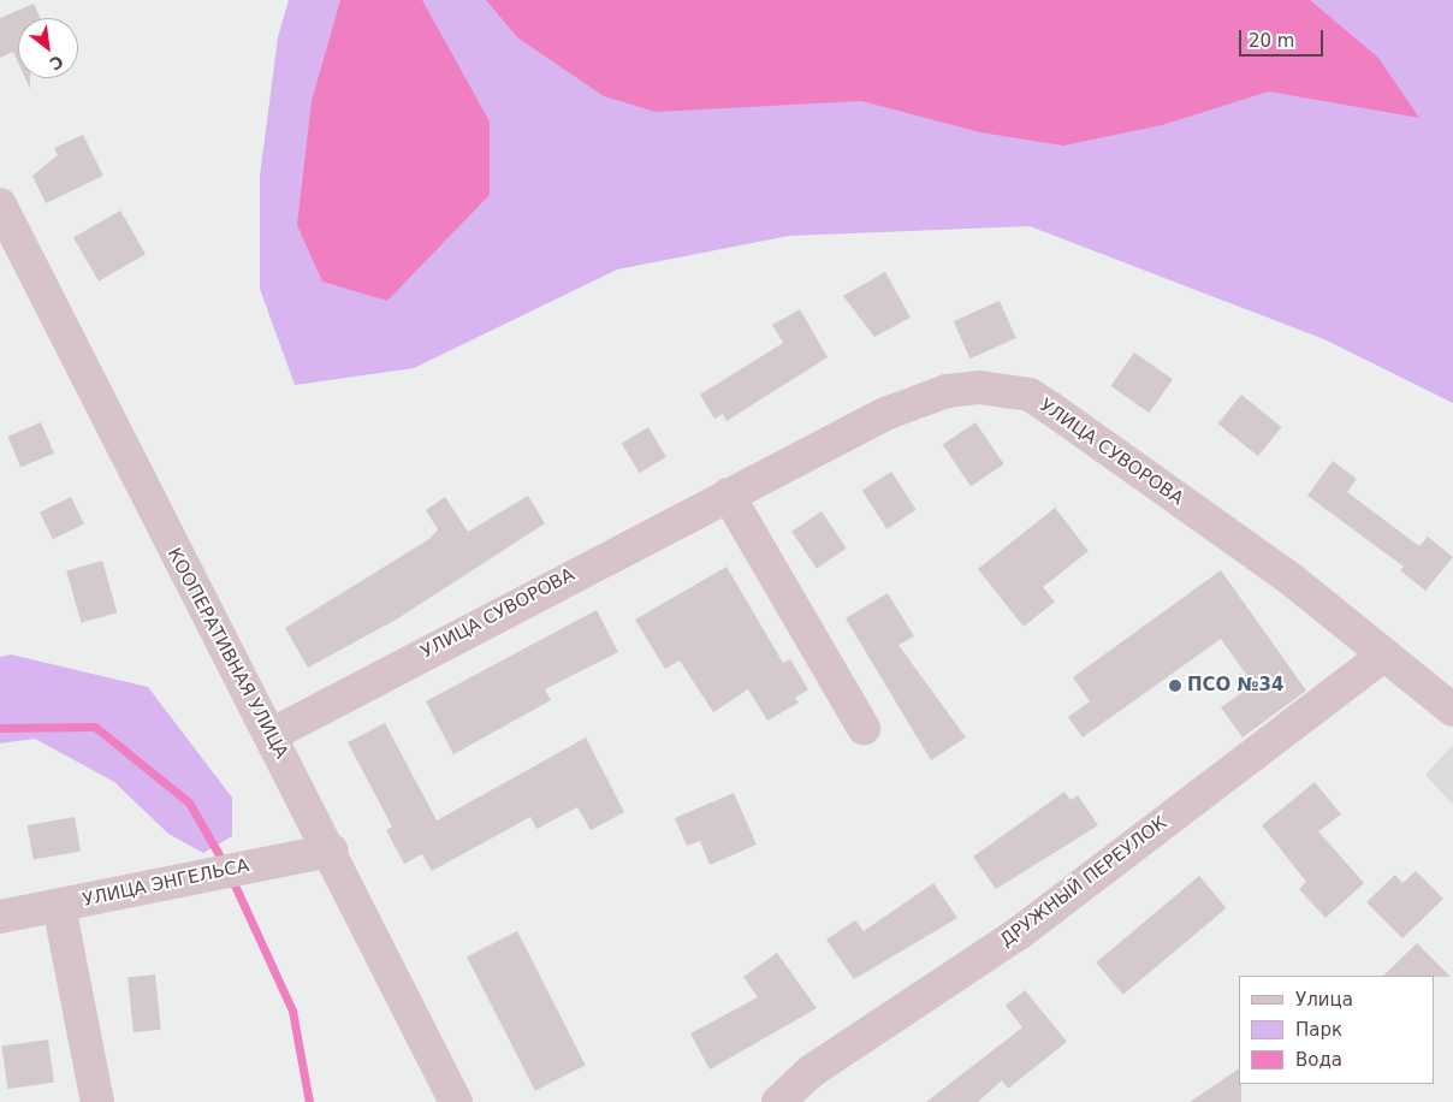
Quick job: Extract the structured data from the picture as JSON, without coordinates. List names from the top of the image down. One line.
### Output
{"streets":{"street":["УЛИЦА СУВОРОВА","КООПЕРАТИВНАЯ УЛИЦА","ДРУЖНЫЙ ПЕРЕУЛОК","УЛИЦА ЭНГЕЛЬСА"]},"crossings":[["УЛИЦА СУВОРОВА","КООПЕРАТИВНАЯ УЛИЦА"],["УЛИЦА СУВОРОВА","ДРУЖНЫЙ ПЕРЕУЛОК"],["КООПЕРАТИВНАЯ УЛИЦА","УЛИЦА ЭНГЕЛЬСА"]],"places":["ПСО №34"],"legend":["Улица","Парк","Вода"],"scale_bar":"20 m","north":"bottom right"}
